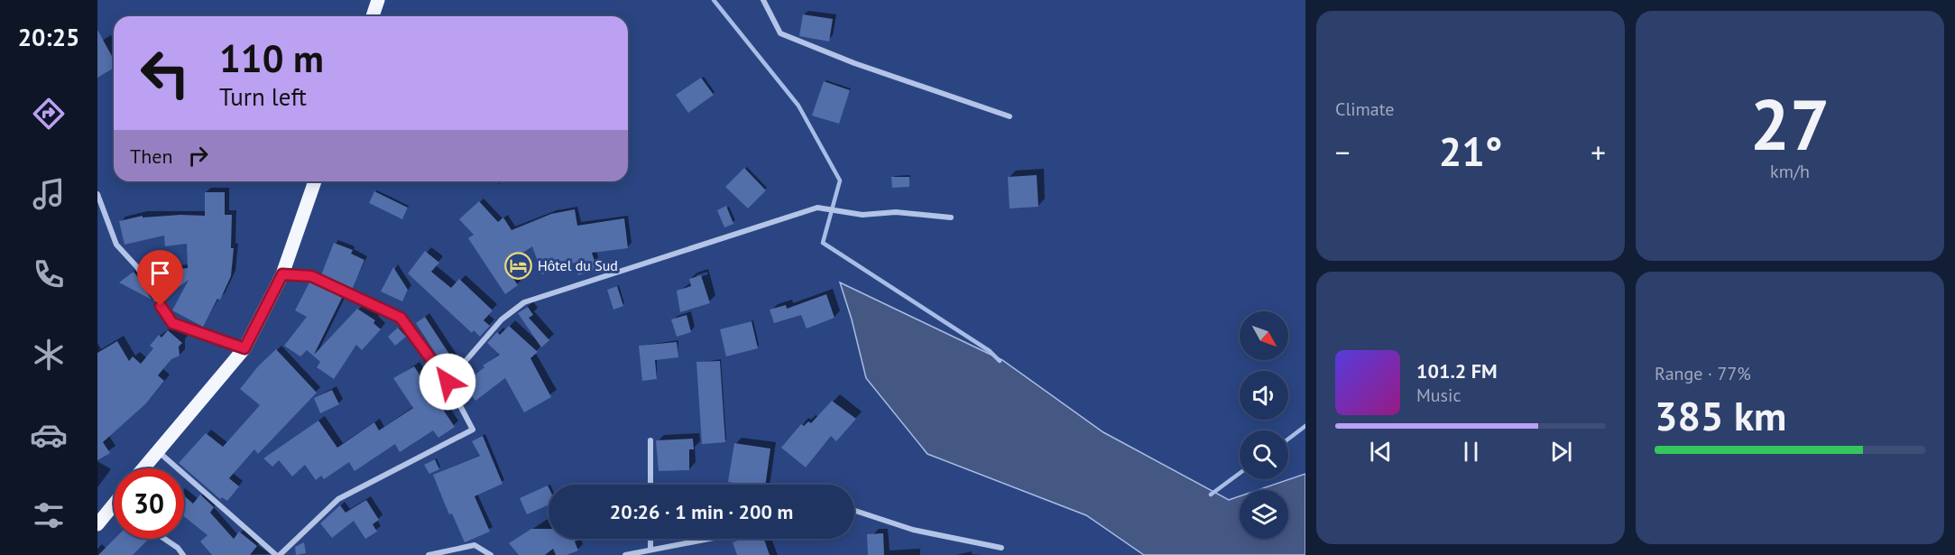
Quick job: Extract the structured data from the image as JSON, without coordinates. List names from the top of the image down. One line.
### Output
{"places":{"hotel":["Hôtel du Sud"]},"north":"bottom right","page":{"tabs":"20:25","tile":["Climate",["27","km/h"],["Range · 77%","385 km"]],"turn":["110 m","Turn left"],"heat":["−","21°","+"],"then":"Then","song":["101.2 FM","Music"],"limit":"30","trip":"20:26 · 1 min · 200 m"}}
